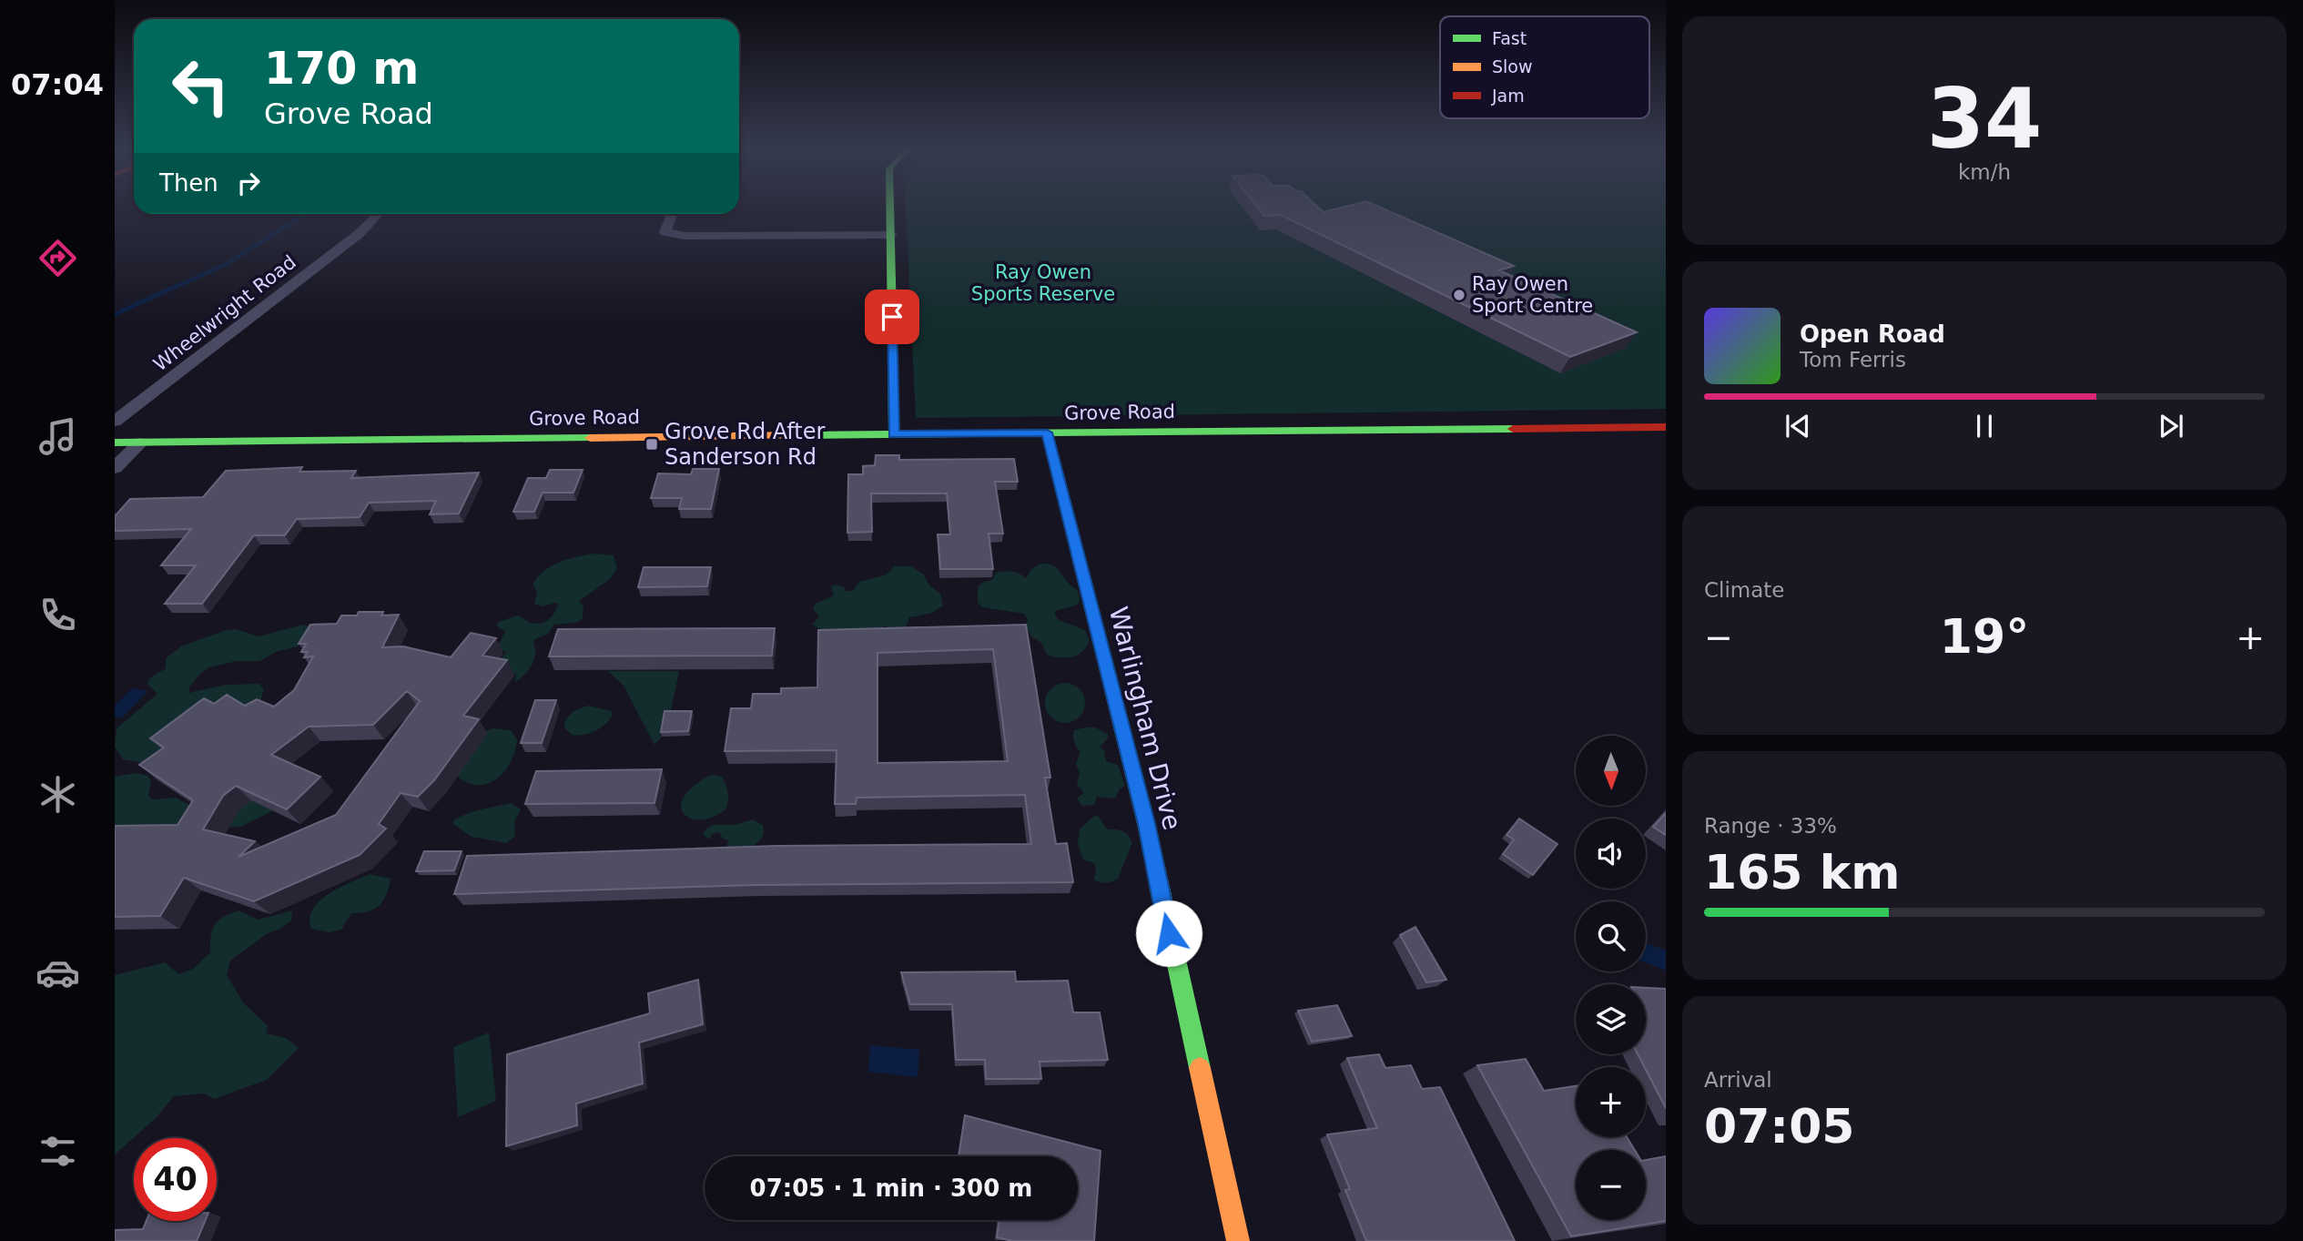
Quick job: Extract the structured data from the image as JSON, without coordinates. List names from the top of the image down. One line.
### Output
{"streets":{"street":["Wheelwright Road","Grove Road","Warlingham Drive"]},"crossings":[["Grove Road","Warlingham Drive"]],"parks":["Ray Owen Sports Reserve"],"places":{"other":["Ray Owen Sport Centre"],"transit":["Grove Rd After Sanderson Rd"]},"legend":["Fast","Slow","Jam"],"north":"bottom","page":{"tabs":"07:04","tile":[["34","km/h"],"Climate",["Range · 33%","165 km"],["Arrival","07:05"]],"turn":["170 m","Grove Road"],"then":"Then","song":["Open Road","Tom Ferris"],"heat":["−","19°","+"],"map_buttons":["+","−"],"limit":"40","trip":"07:05 · 1 min · 300 m"}}
